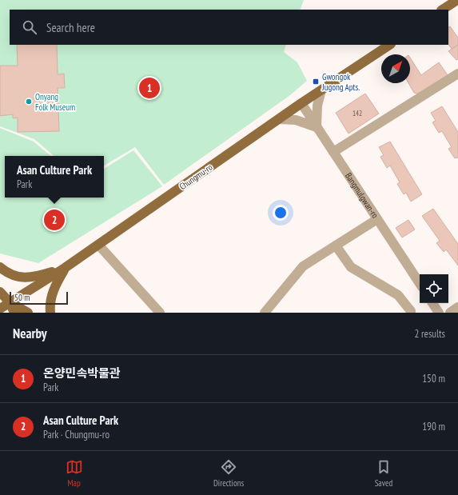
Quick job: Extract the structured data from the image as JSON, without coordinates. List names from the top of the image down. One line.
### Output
{"streets":{"main road":["Chungmu-ro"],"street":["Bangmulgwan-ro"]},"crossings":[["Chungmu-ro","Bangmulgwan-ro"]],"places":{"transit":["Gwongok Jugong Apts."],"other":["Onyang Folk Museum"]},"house_numbers":["142"],"scale_bar":"50 m","north":"top right","page":{"search":"Search here","pins":["1","2"],"popup":["Asan Culture Park","Park"],"scale":"50 m","heading":["Nearby","2 results"],"list":[{"mark":"1","name":"온양민속박물관","note":"Park","value":"150 m"},{"mark":"2","name":"Asan Culture Park","note":"Park · Chungmu-ro","value":"190 m"}],"nav":["Map","Directions","Saved"]}}
